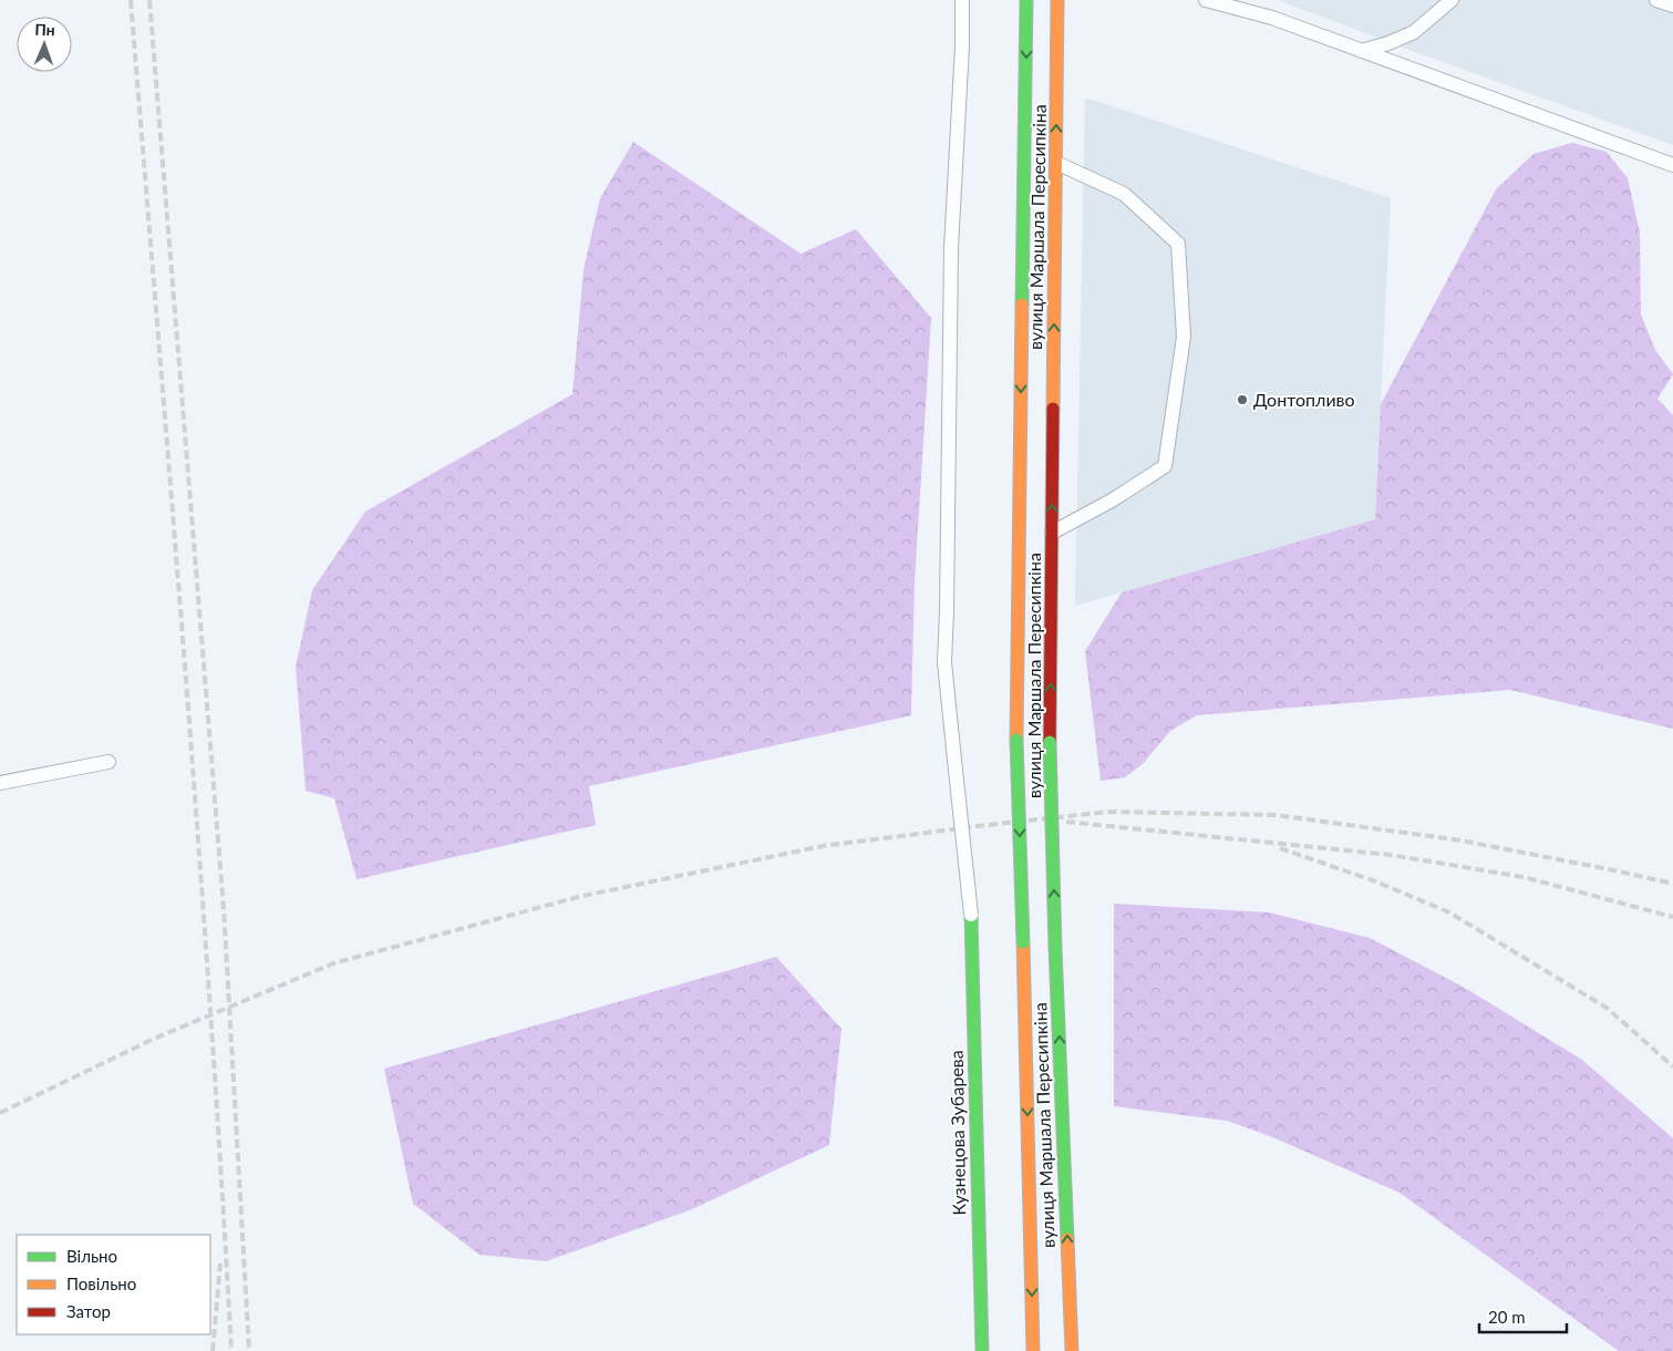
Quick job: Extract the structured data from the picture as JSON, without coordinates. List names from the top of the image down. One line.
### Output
{"streets":{"main road":["вулиця Маршала Пересипкіна","Кузнецова Зубарева"]},"places":["Донтопливо"],"legend":["Вільно","Повільно","Затор"],"scale_bar":"20 m","north":"top"}
